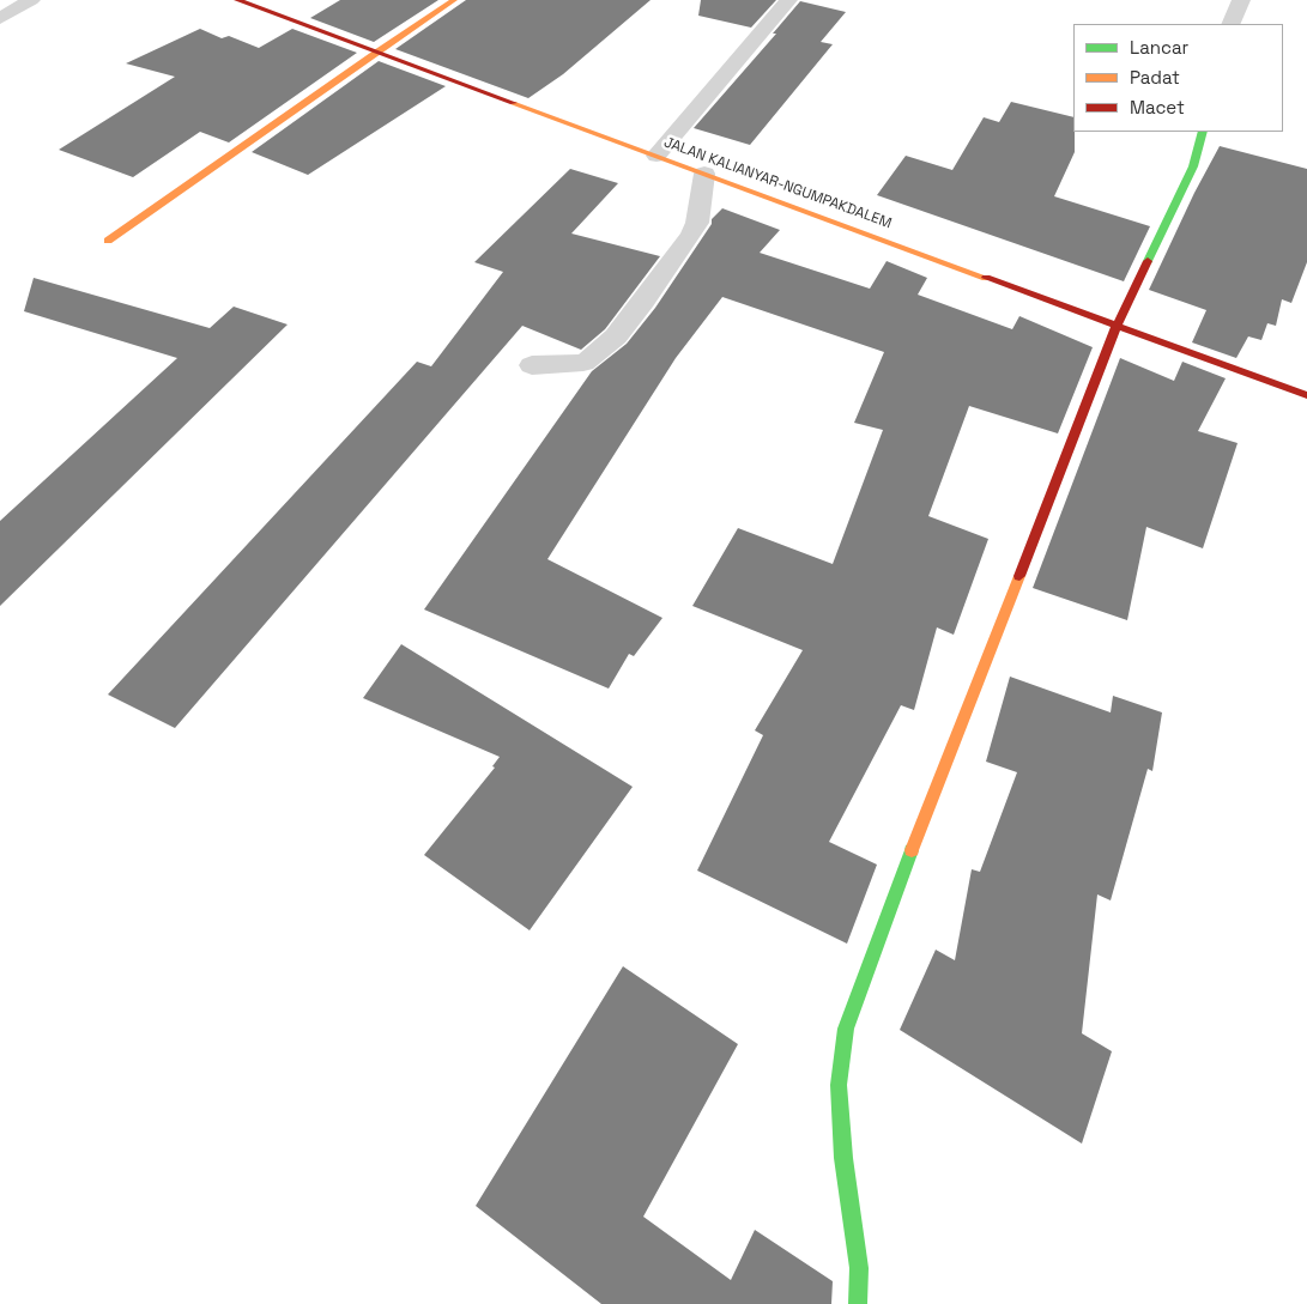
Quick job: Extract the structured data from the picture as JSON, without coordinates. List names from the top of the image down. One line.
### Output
{"streets":{"street":["JALAN KALIANYAR-NGUMPAKDALEM"]},"legend":["Lancar","Padat","Macet"]}
